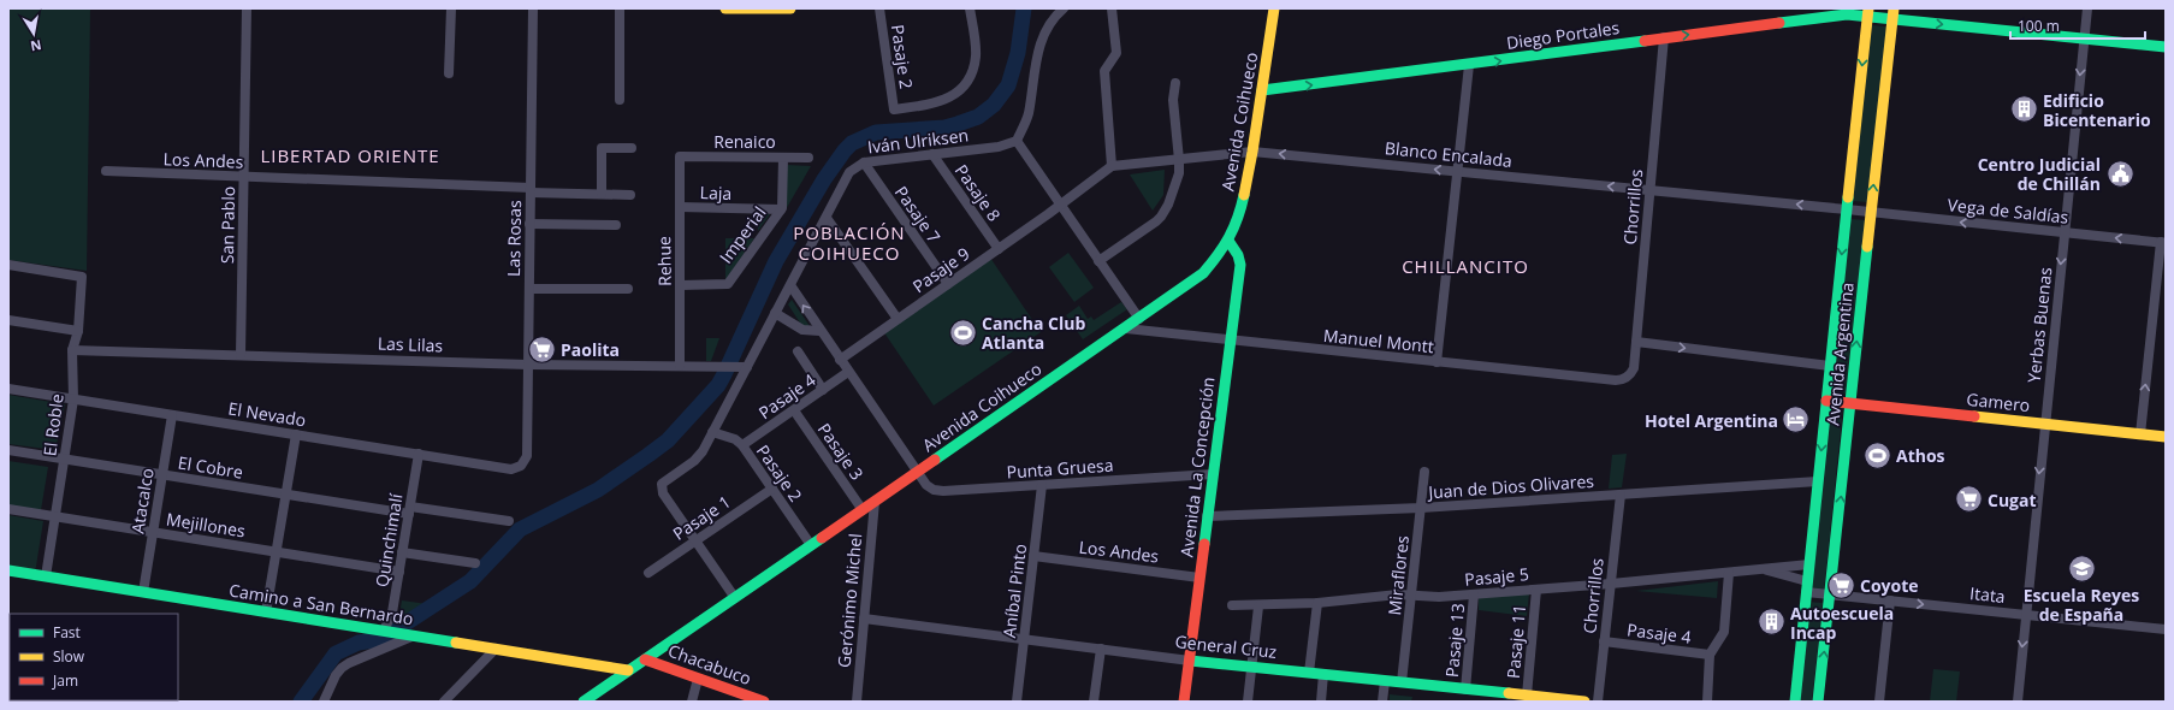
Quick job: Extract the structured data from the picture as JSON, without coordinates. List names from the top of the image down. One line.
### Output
{"streets":{"main road":["Diego Portales","Avenida Coihueco","Avenida Argentina","Gamero","Avenida La Concepción","Camino a San Bernardo","General Cruz","Chacabuco"],"street":["Pasaje 2","Renaico","Iván Ulriksen","Blanco Encalada","Los Andes","Laja","Pasaje 8","Chorrillos","Vega de Saldías","Pasaje 7","San Pablo","Imperial","Las Rosas","Rehue","Pasaje 9","Yerbas Buenas","Manuel Montt","Las Lilas","Pasaje 4","El Nevado","El Roble","Pasaje 3","El Cobre","Punta Gruesa","Juan de Dios Olivares","Atacalco","Pasaje 1","Mejillones","Quinchimalí","Miraflores","Pasaje 5","Aníbal Pinto","Itata","Gerónimo Michel","Pasaje 13","Pasaje 11"]},"crossings":[["Diego Portales","Avenida Coihueco"],["Diego Portales","Chorrillos"],["Diego Portales","Yerbas Buenas"],["Diego Portales","Avenida Argentina"],["Pasaje 2","Avenida Coihueco"],["Pasaje 2","Iván Ulriksen"],["Pasaje 2","Pasaje 4"],["Pasaje 2","Pasaje 1"],["Avenida Coihueco","Blanco Encalada"],["Avenida Coihueco","Manuel Montt"],["Avenida Coihueco","Pasaje 3"],["Avenida Coihueco","Avenida La Concepción"],["Avenida Coihueco","Punta Gruesa"],["Avenida Coihueco","Gerónimo Michel"],["Avenida Coihueco","Camino a San Bernardo"],["Avenida Coihueco","Chacabuco"],["Renaico","Imperial"],["Renaico","Rehue"],["Iván Ulriksen","Pasaje 8"],["Iván Ulriksen","Pasaje 7"],["Iván Ulriksen","Las Lilas"],["Iván Ulriksen","Punta Gruesa"],["Iván Ulriksen","Pasaje 1"],["Blanco Encalada","Chorrillos"],["Blanco Encalada","Vega de Saldías"],["Blanco Encalada","Avenida Argentina"],["Los Andes","San Pablo"],["Los Andes","Las Rosas"],["Los Andes","Avenida La Concepción"],["Los Andes","Aníbal Pinto"],["Laja","Imperial"],["Laja","Rehue"],["Pasaje 8","Pasaje 9"],["Chorrillos","Manuel Montt"],["Chorrillos","Pasaje 4"],["Chorrillos","Juan de Dios Olivares"],["Chorrillos","Pasaje 5"],["Vega de Saldías","Yerbas Buenas"],["Vega de Saldías","Avenida Argentina"],["Pasaje 7","Pasaje 9"],["San Pablo","Las Lilas"],["Imperial","Rehue"],["Las Rosas","Las Lilas"],["Las Rosas","El Nevado"],["Rehue","Las Lilas"],["Pasaje 9","Punta Gruesa"],["Yerbas Buenas","Gamero"],["Yerbas Buenas","Itata"],["Manuel Montt","Avenida La Concepción"],["Las Lilas","El Roble"],["Avenida Argentina","Gamero"],["Avenida Argentina","Juan de Dios Olivares"],["Avenida Argentina","Pasaje 5"],["Avenida Argentina","Itata"],["Pasaje 4","Pasaje 3"],["Pasaje 4","Punta Gruesa"],["El Nevado","El Roble"],["El Nevado","Atacalco"],["El Nevado","Quinchimalí"],["El Roble","El Cobre"],["El Roble","Mejillones"],["El Roble","Camino a San Bernardo"],["El Cobre","Atacalco"],["El Cobre","Quinchimalí"],["Avenida La Concepción","Punta Gruesa"],["Avenida La Concepción","Juan de Dios Olivares"],["Avenida La Concepción","General Cruz"],["Punta Gruesa","Aníbal Pinto"],["Juan de Dios Olivares","Miraflores"],["Atacalco","Mejillones"],["Atacalco","Camino a San Bernardo"],["Mejillones","Quinchimalí"],["Quinchimalí","Camino a San Bernardo"],["Miraflores","Pasaje 5"],["Miraflores","General Cruz"],["Pasaje 5","Itata"],["Pasaje 5","Pasaje 13"],["Pasaje 5","Pasaje 11"],["Aníbal Pinto","General Cruz"],["Gerónimo Michel","General Cruz"],["Pasaje 13","General Cruz"],["Pasaje 11","General Cruz"]],"one_way":["Diego Portales","Blanco Encalada","Vega de Saldías","Yerbas Buenas","Itata"],"districts":["LIBERTAD ORIENTE","POBLACIÓN COIHUECO","CHILLANCITO"],"places":{"building":["Edificio Bicentenario","Autoescuela Incap"],"public building":["Centro Judicial de Chillán"],"sports":["Cancha Club Atlanta","Athos"],"supermarket":["Paolita","Cugat","Coyote"],"hotel":["Hotel Argentina"],"school or university":["Escuela Reyes de España"]},"legend":["Fast","Slow","Jam"],"scale_bar":"100 m","north":"bottom"}
